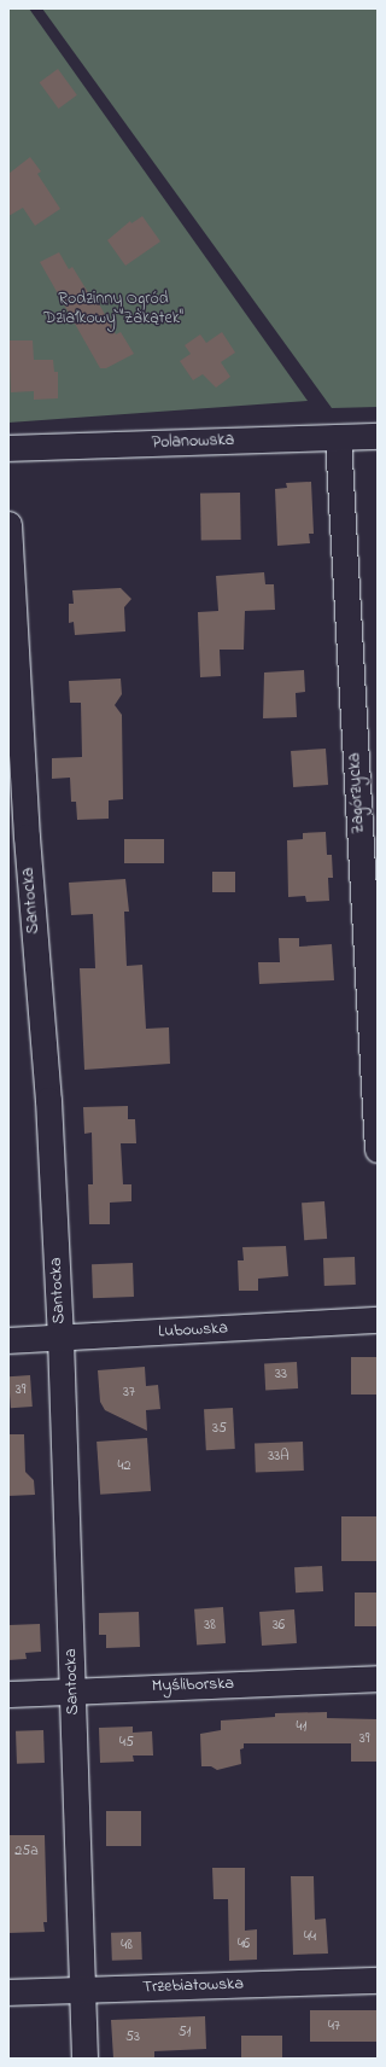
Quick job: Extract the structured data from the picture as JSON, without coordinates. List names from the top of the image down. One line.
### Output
{"streets":{"street":["Polanowska","Zagórzycka","Santocka","Lubowska","Myśliborska","Trzebiatowska"]},"crossings":[["Polanowska","Zagórzycka"],["Santocka","Lubowska"],["Santocka","Myśliborska"],["Santocka","Trzebiatowska"]],"parks":["Rodzinny Ogród Działkowy \"Zakątek\""],"house_numbers":["33","39","37","35","33A","42","38","36","41","39","45","25a","44","46","48","47","51","53"]}
